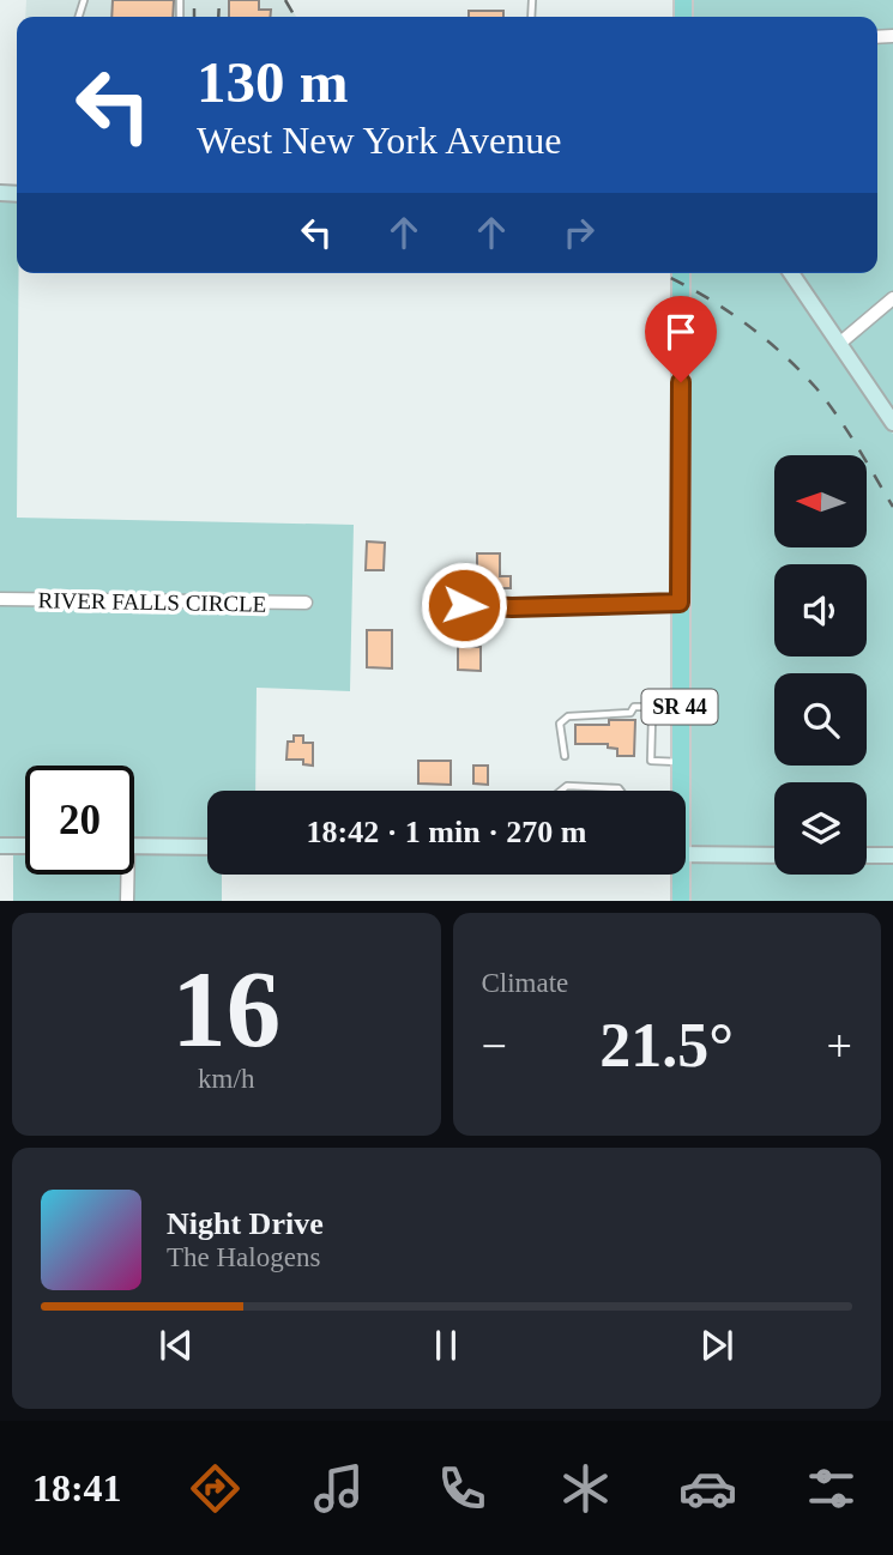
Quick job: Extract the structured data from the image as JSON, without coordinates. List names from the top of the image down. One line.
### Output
{"streets":{"main road":["SR 44"],"street":["RIVER FALLS CIRCLE"]},"north":"left","page":{"turn":["130 m","West New York Avenue"],"limit":"20","trip":"18:42 · 1 min · 270 m","tile":[["16","km/h"],"Climate"],"heat":["−","21.5°","+"],"song":["Night Drive","The Halogens"],"tabs":"18:41"}}
